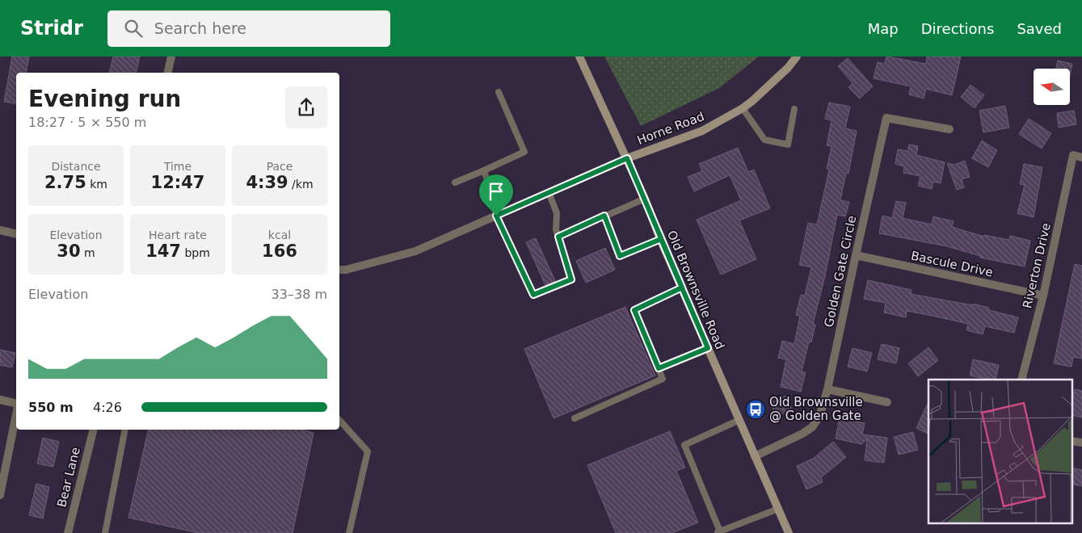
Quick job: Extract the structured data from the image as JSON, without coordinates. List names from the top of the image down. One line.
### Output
{"streets":{"main road":["Horne Road","Old Brownsville Road"],"street":["Bascule Drive","Riverton Drive","Golden Gate Circle","Bear Lane"]},"crossings":[["Horne Road","Old Brownsville Road"],["Bascule Drive","Riverton Drive"],["Bascule Drive","Golden Gate Circle"],["Golden Gate Circle","Old Brownsville Road"]],"places":{"bus stop":["Old Brownsville @ Golden Gate"]},"north":"left","page":{"header":"Stridr","search":"Search here","nav":["Map","Directions","Saved"],"heading":["Evening run","18:27 · 5 × 550 m"],"stats":[["Distance","2.75 km"],["Time","12:47"],["Pace","4:39 /km"],["Elevation","30 m"],["Heart rate","147 bpm"],["kcal","166"]],"chart":["Elevation","33–38 m"],"list":[{"name":"550 m","note":"4:26"}]}}
